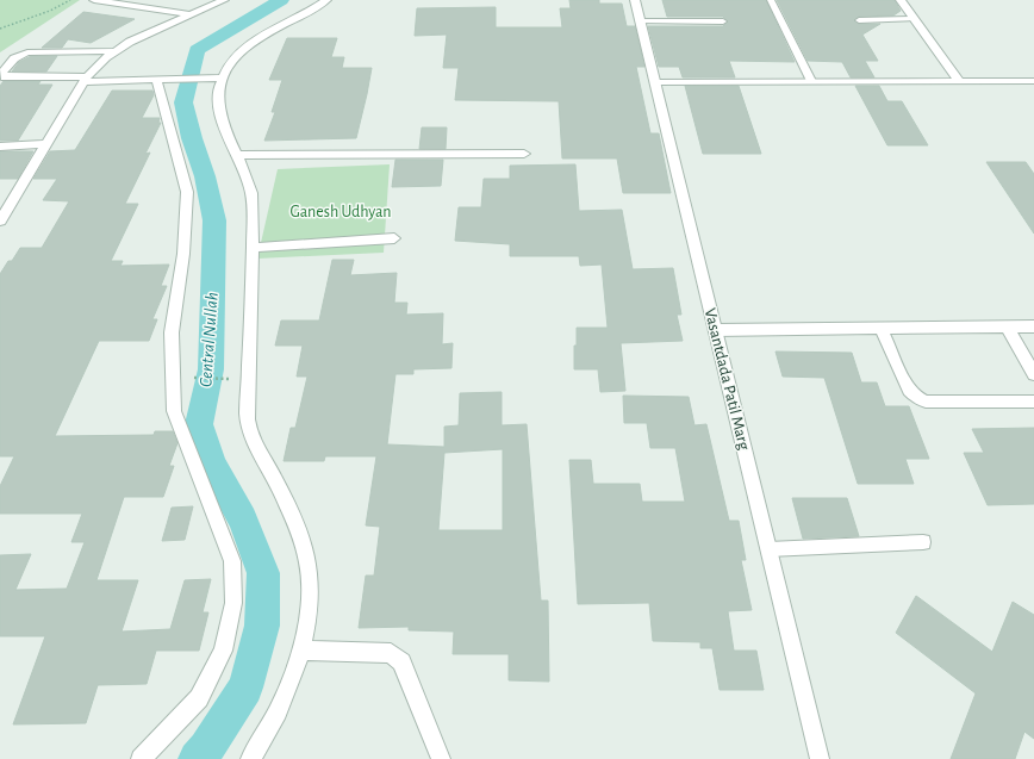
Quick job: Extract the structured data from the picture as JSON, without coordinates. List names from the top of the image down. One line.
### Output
{"streets":{"street":["Vasantdada Patil Marg"]},"water":["Central Nullah"],"parks":["Ganesh Udhyan"]}
